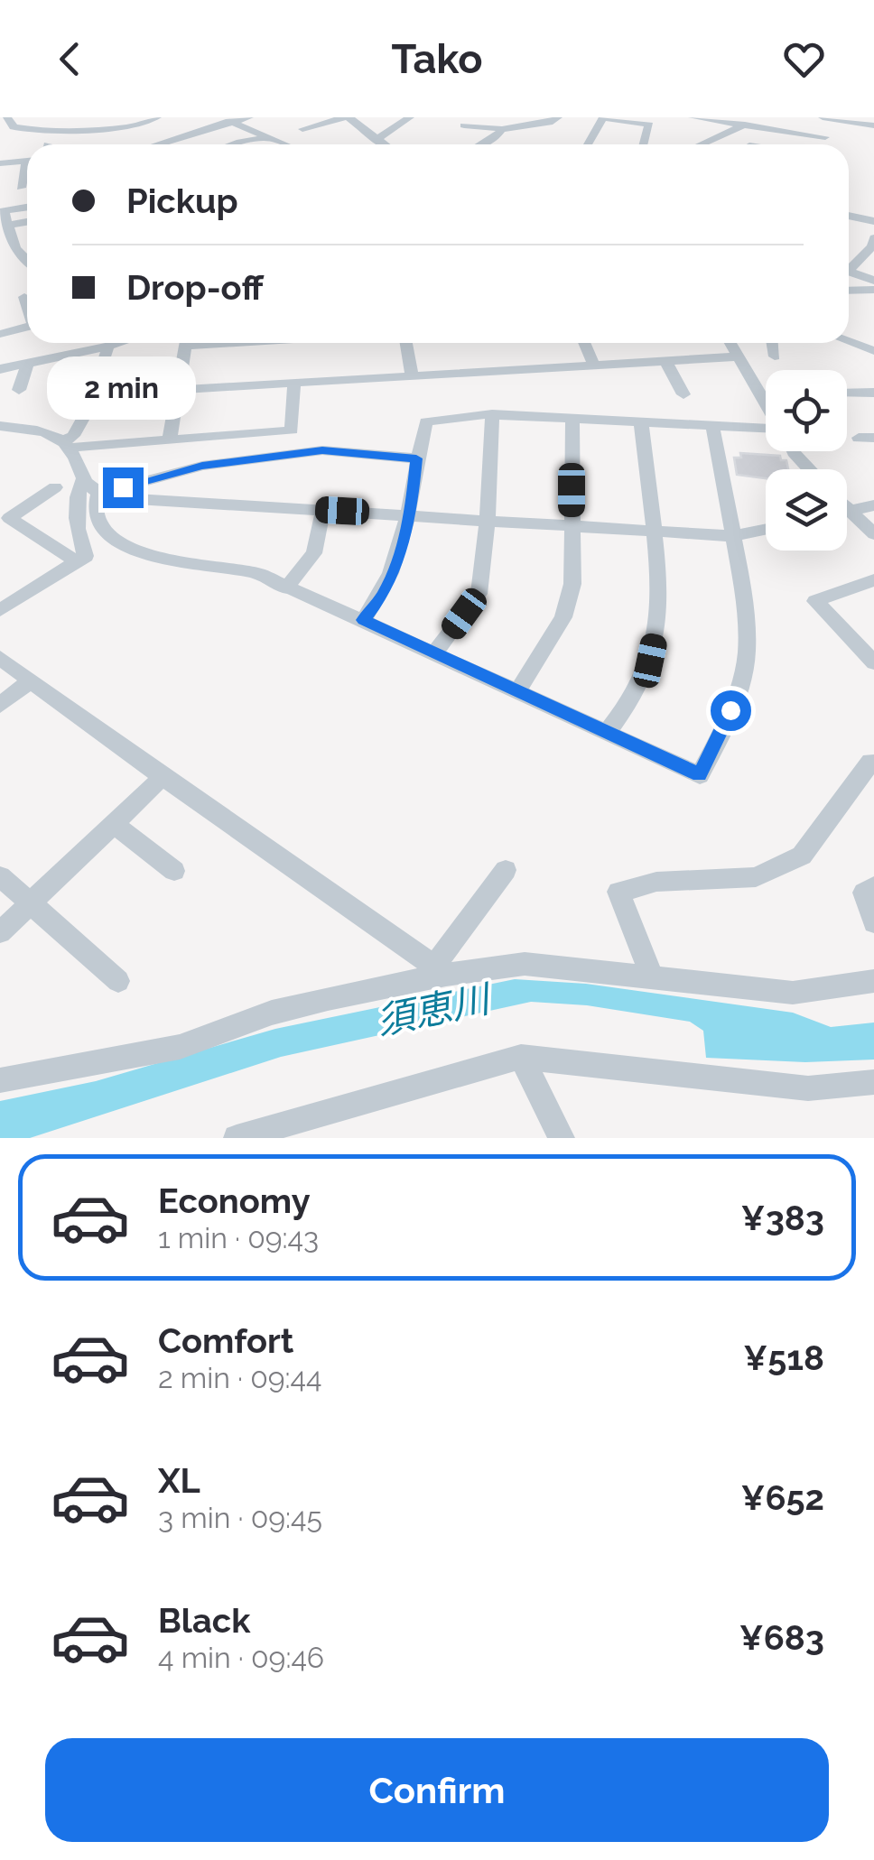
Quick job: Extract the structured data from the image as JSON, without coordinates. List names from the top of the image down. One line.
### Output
{"water":["須恵川"],"page":{"header":"Tako","banner":["Pickup","Drop-off"],"bubble":"2 min","list":[{"name":"Economy","note":"1 min · 09:43","value":"¥383"},{"name":"Comfort","note":"2 min · 09:44","value":"¥518"},{"name":"XL","note":"3 min · 09:45","value":"¥652"},{"name":"Black","note":"4 min · 09:46","value":"¥683"}],"buttons":"Confirm"}}
